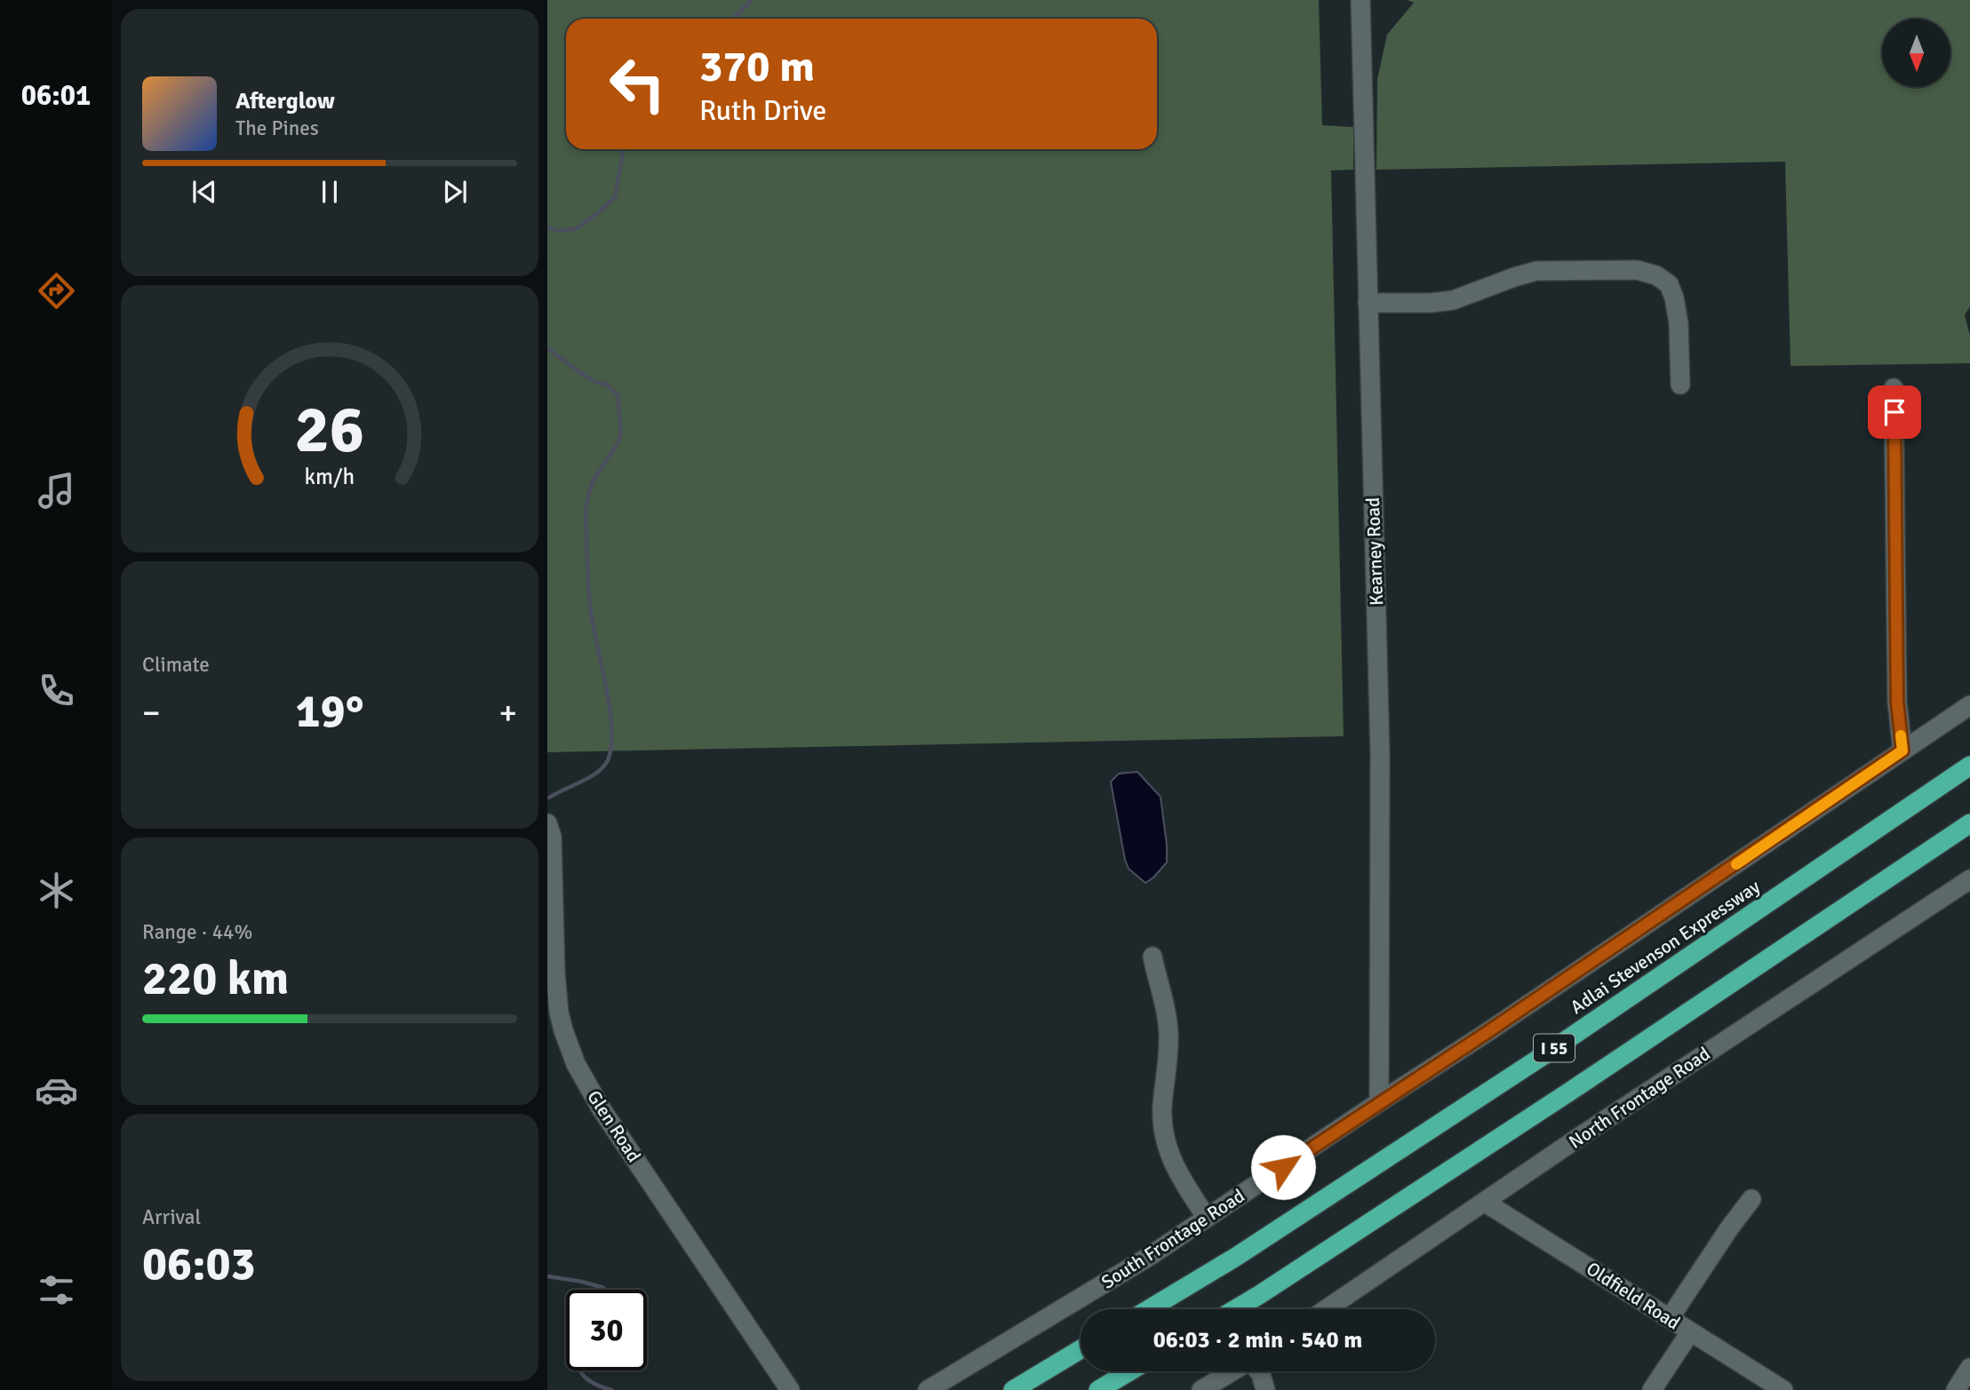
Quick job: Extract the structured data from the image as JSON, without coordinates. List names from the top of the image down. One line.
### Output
{"streets":{"highway":["Adlai Stevenson Expressway","I 55"],"street":["Kearney Road","North Frontage Road","Glen Road","South Frontage Road","Oldfield Road"]},"crossings":[["Kearney Road","South Frontage Road"],["North Frontage Road","Oldfield Road"]],"north":"bottom","page":{"tabs":"06:01","turn":["370 m","Ruth Drive"],"song":["Afterglow","The Pines"],"tile":["Climate",["Range · 44%","220 km"],["Arrival","06:03"]],"heat":["−","19°","+"],"limit":"30","trip":"06:03 · 2 min · 540 m","gauge":["26","km/h"]}}
